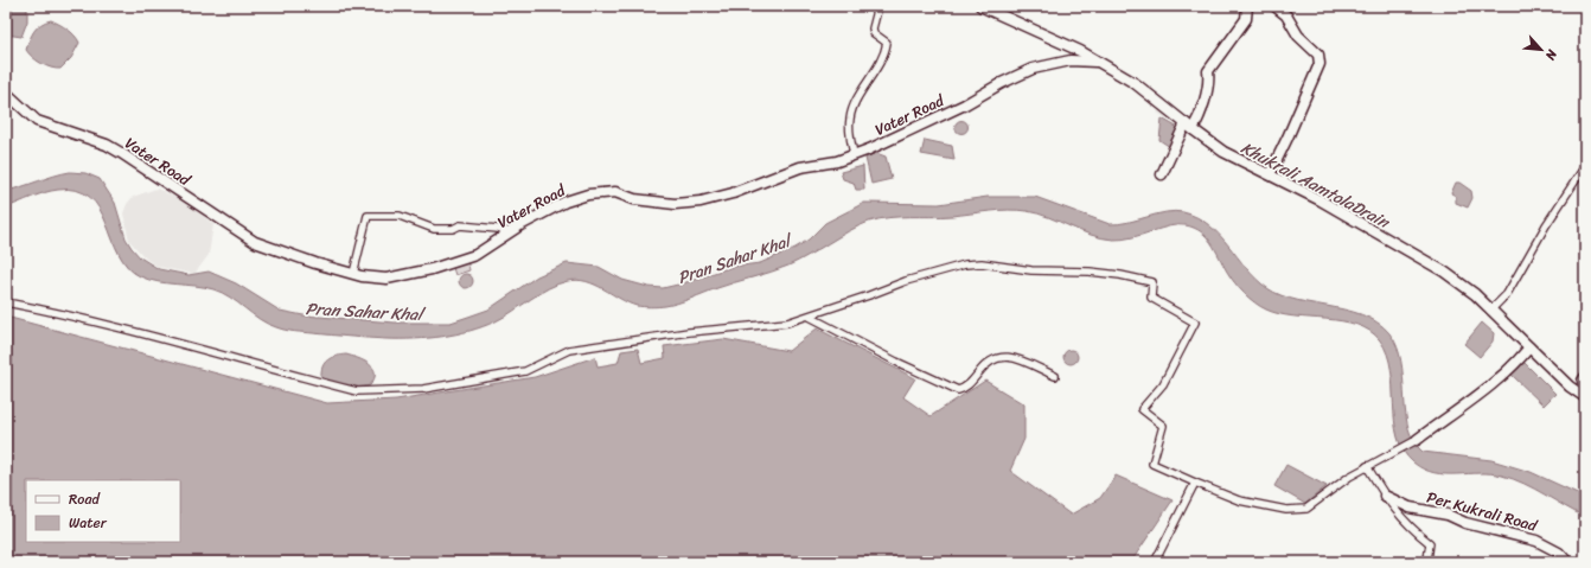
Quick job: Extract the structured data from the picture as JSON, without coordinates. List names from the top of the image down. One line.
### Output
{"streets":{"street":["Vater Road","Per Kukrali Road"]},"water":["Khukrali AamtolaDrain","Pran Sahar Khal"],"legend":["Road","Water"],"north":"bottom right"}
